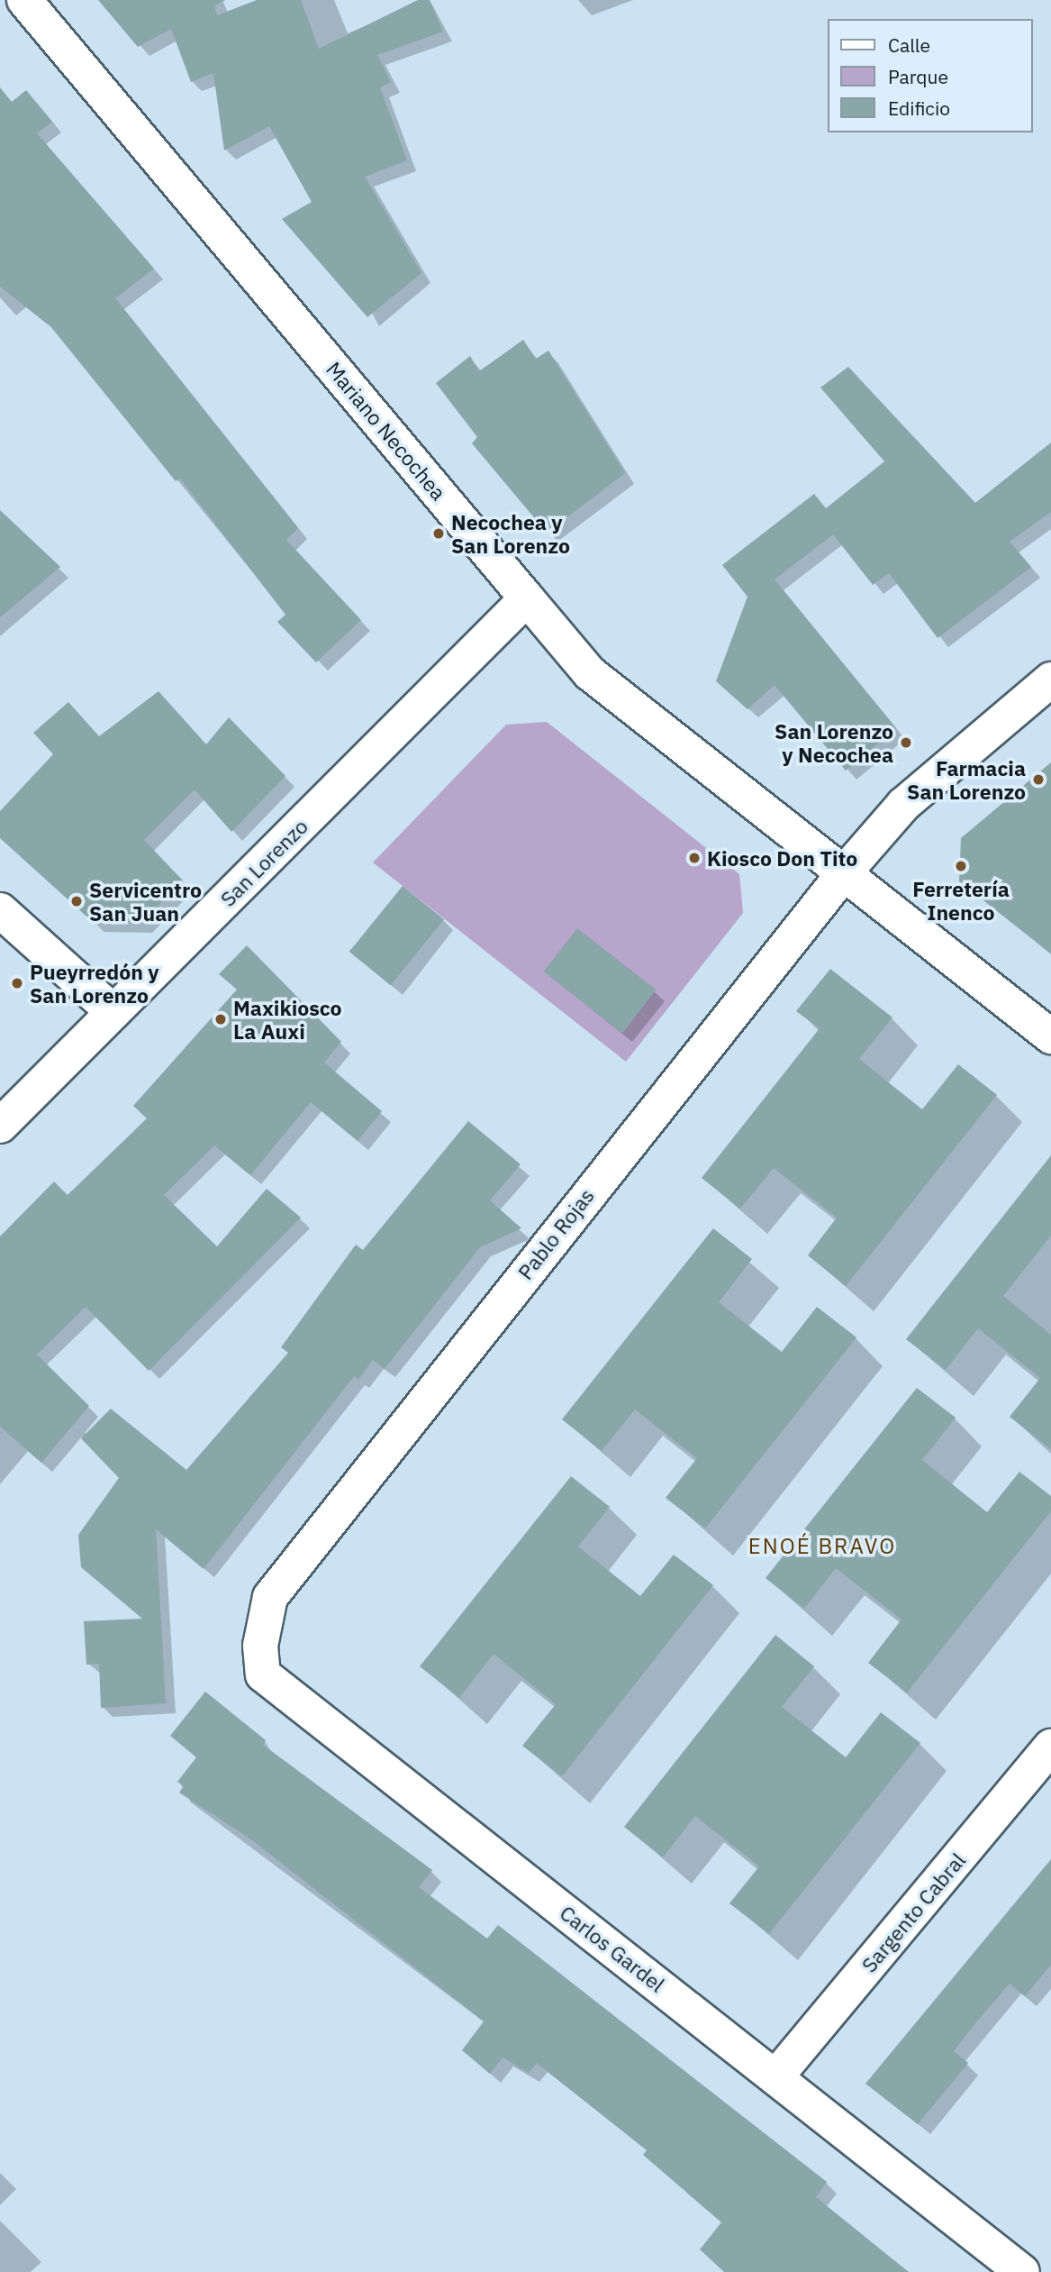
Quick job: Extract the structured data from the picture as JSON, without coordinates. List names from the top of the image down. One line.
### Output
{"streets":{"street":["Mariano Necochea","San Lorenzo","Pablo Rojas","Sargento Cabral","Carlos Gardel"]},"crossings":[["Mariano Necochea","San Lorenzo"],["Mariano Necochea","Pablo Rojas"],["Pablo Rojas","Carlos Gardel"],["Sargento Cabral","Carlos Gardel"]],"districts":["ENOÉ BRAVO"],"places":["Necochea y San Lorenzo","San Lorenzo y Necochea","Farmacia San Lorenzo","Kiosco Don Tito","Ferretería Inenco","Servicentro San Juan","Pueyrredón y San Lorenzo","Maxikiosco La Auxi"],"legend":["Calle","Parque","Edificio"]}
